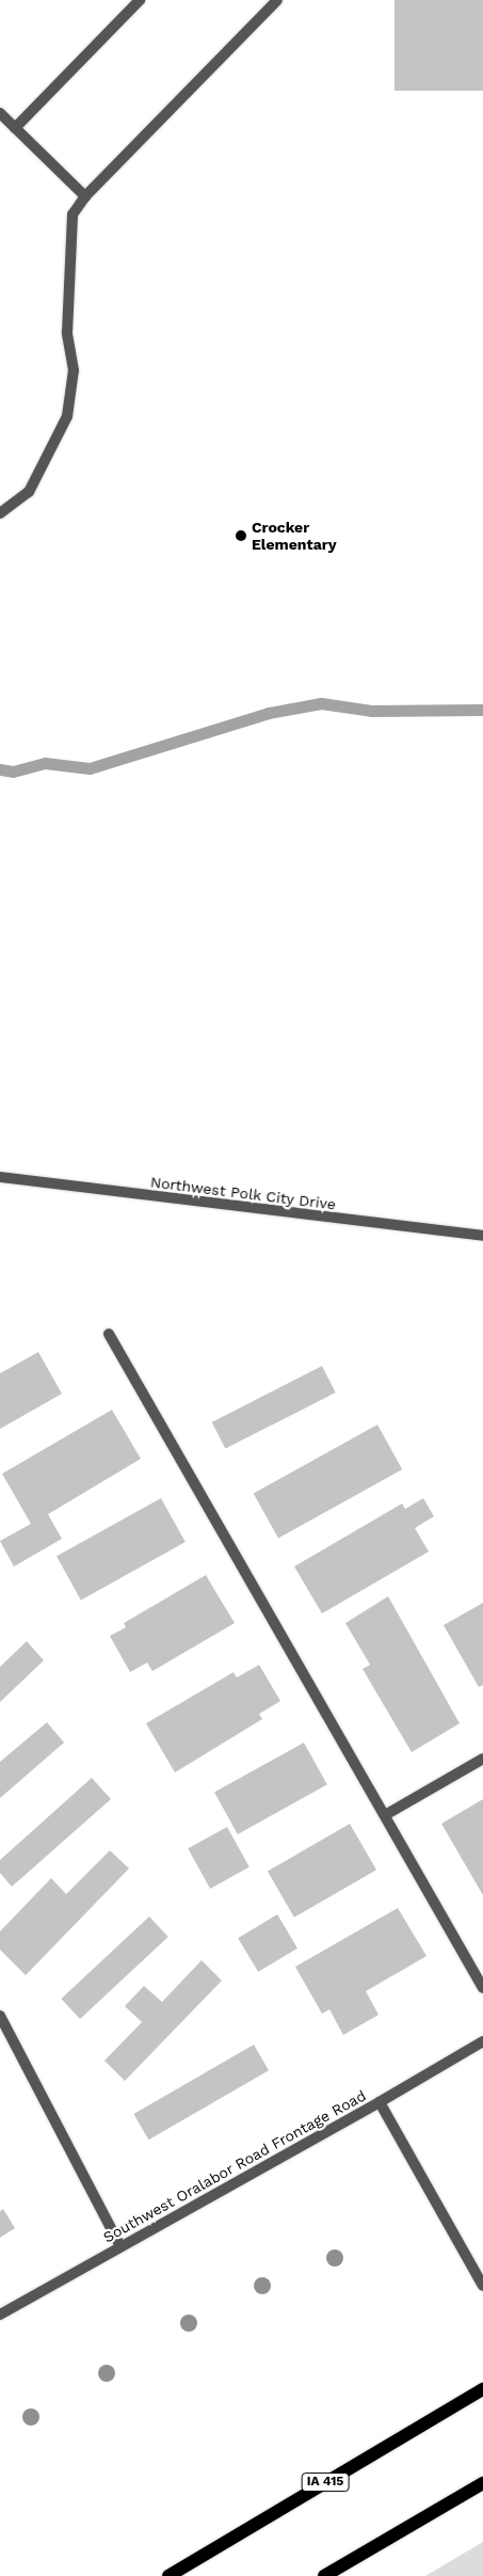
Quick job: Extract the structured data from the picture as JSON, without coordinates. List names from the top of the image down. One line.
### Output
{"streets":{"main road":["IA 415"],"street":["Northwest Polk City Drive","Southwest Oralabor Road Frontage Road"]},"places":["Crocker Elementary"]}
